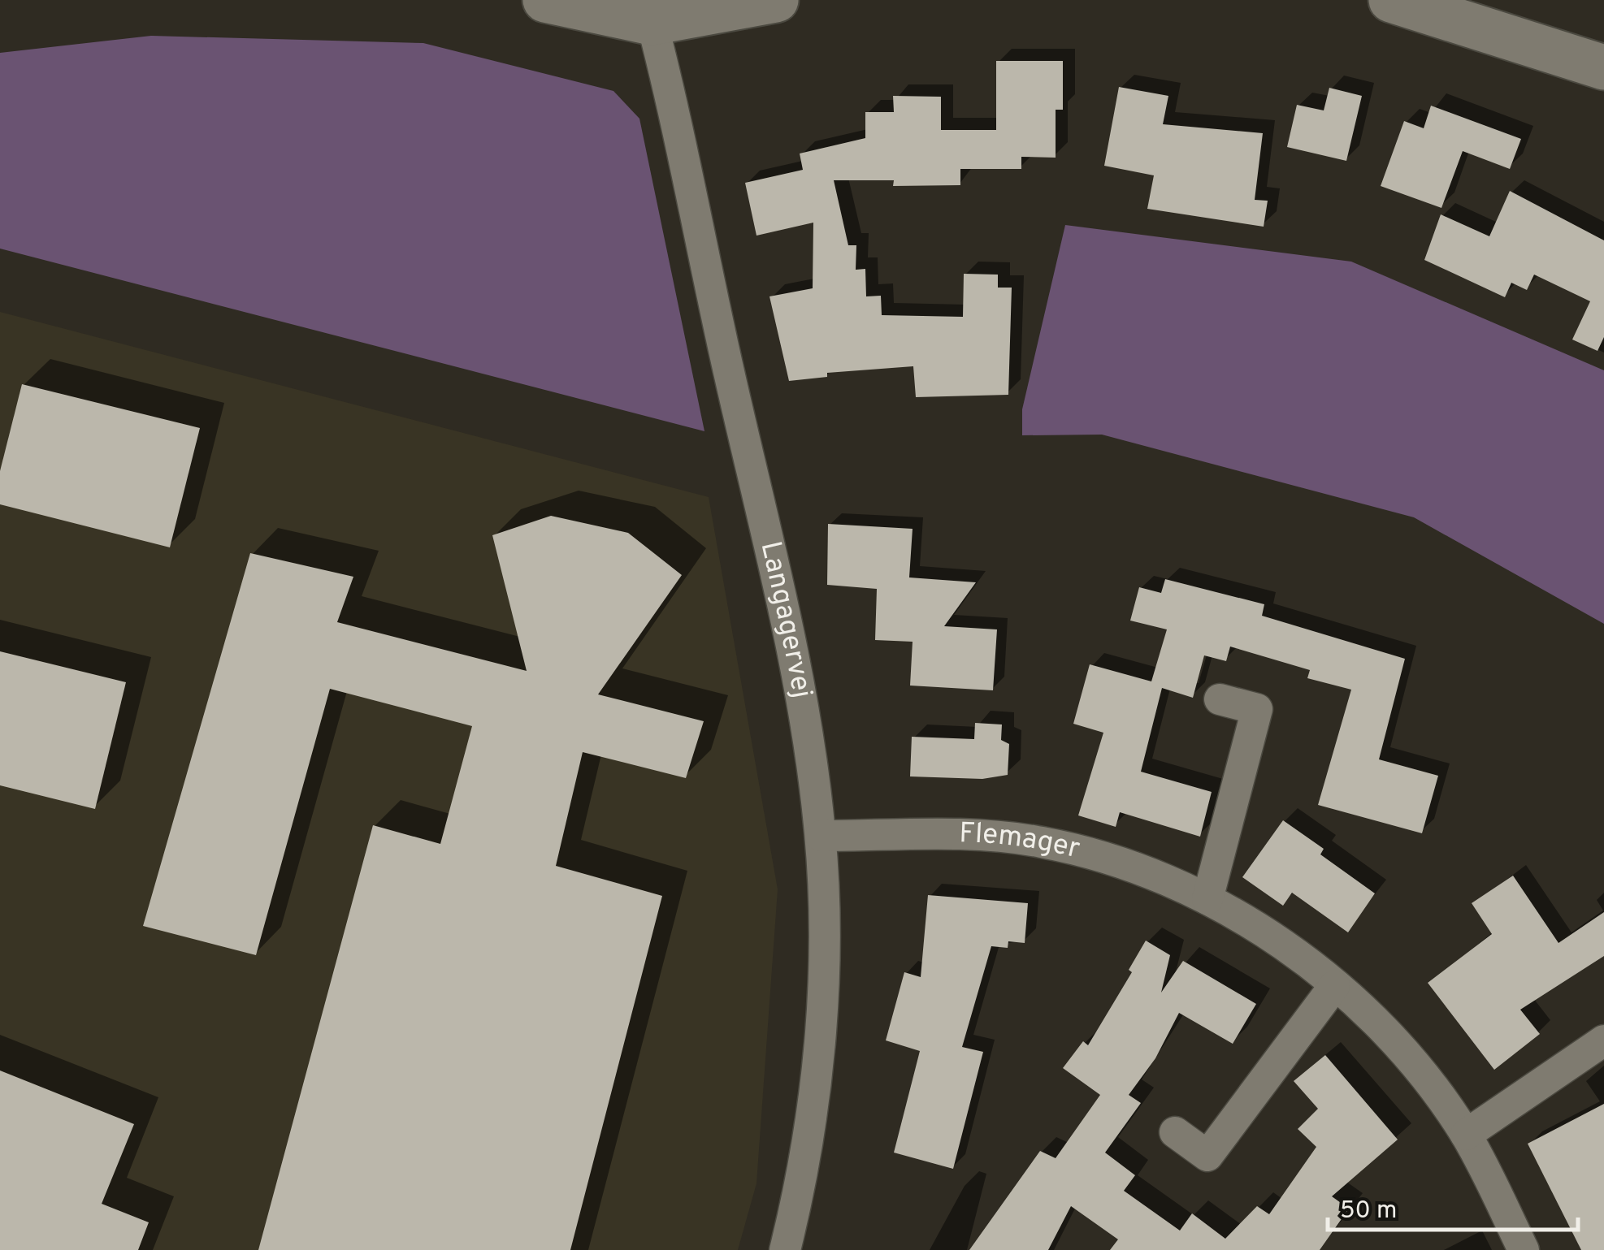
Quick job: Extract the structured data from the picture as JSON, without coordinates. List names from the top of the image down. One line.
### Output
{"streets":{"street":["Langagervej","Flemager"]},"crossings":[["Langagervej","Flemager"]],"scale_bar":"50 m"}
